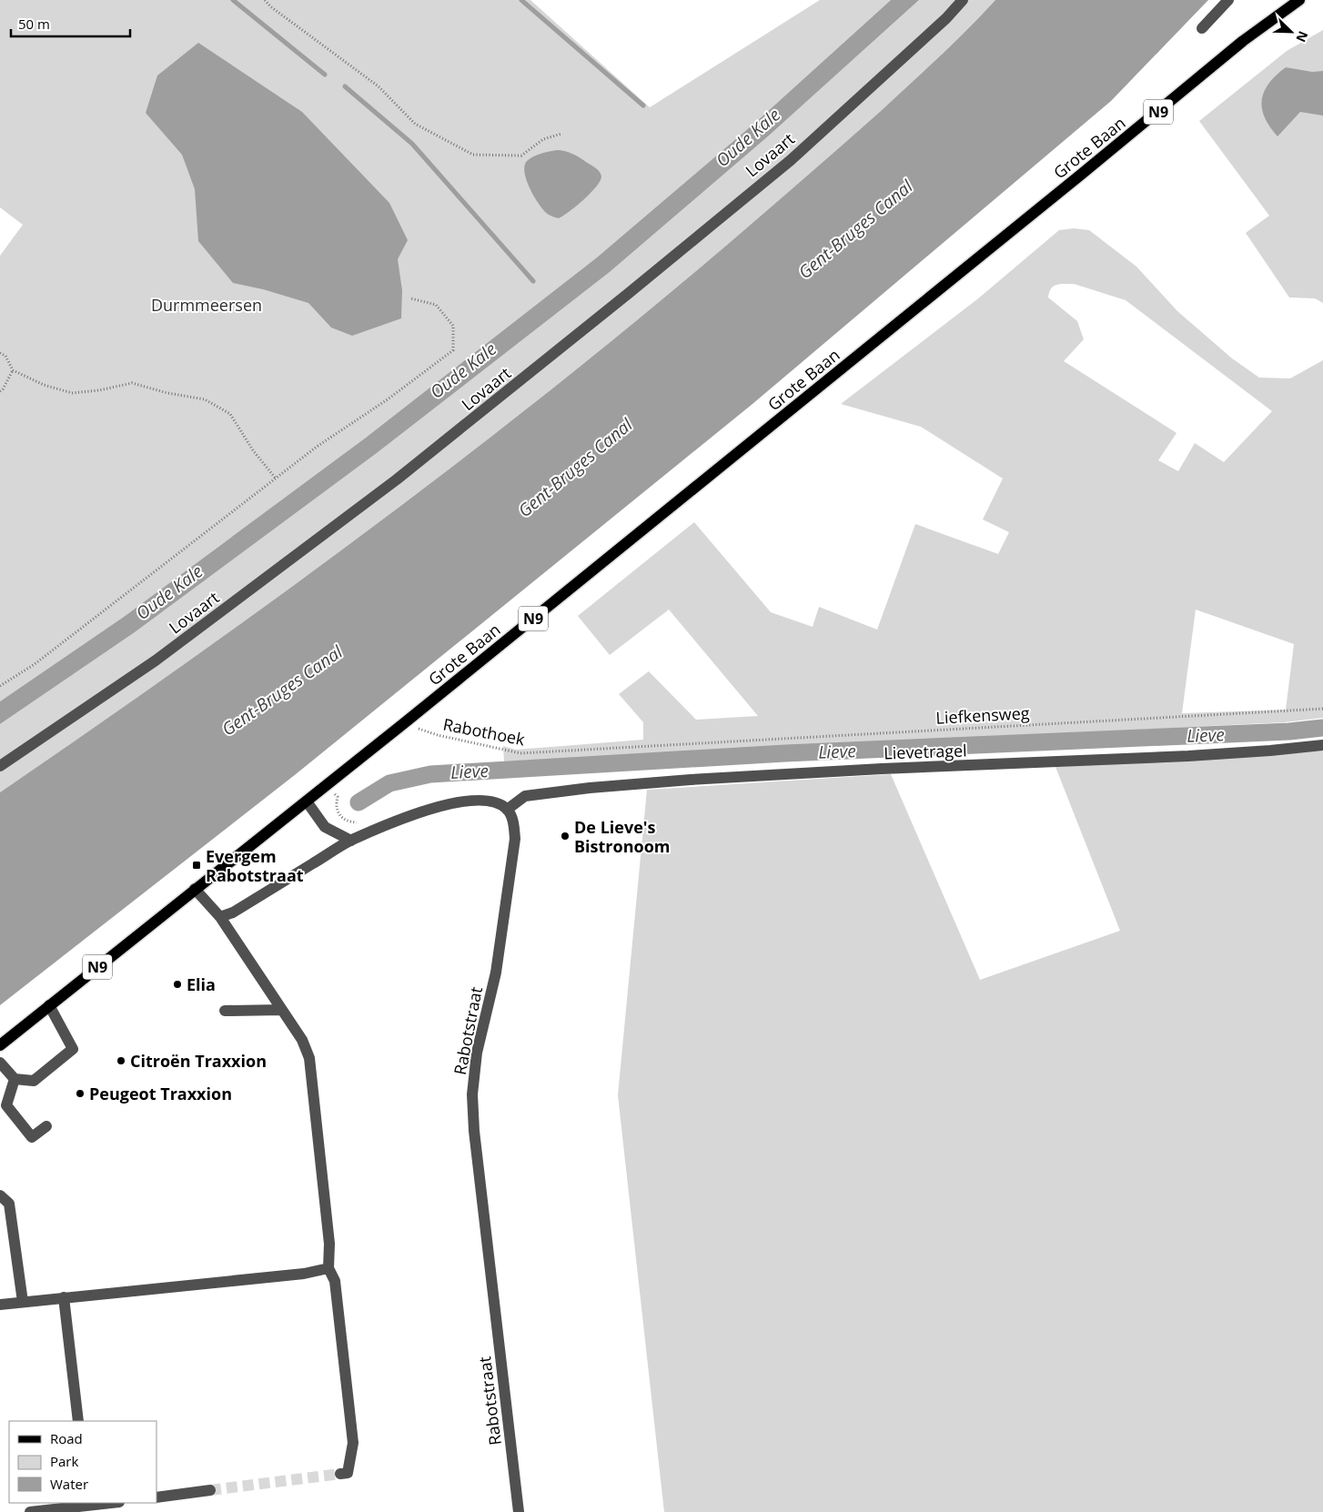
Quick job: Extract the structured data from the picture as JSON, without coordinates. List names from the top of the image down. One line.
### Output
{"streets":{"main road":["N9","Grote Baan"],"street":["Lovaart","Lievetragel","Rabotstraat"],"path":["Liefkensweg","Rabothoek"]},"crossings":[["N9","Grote Baan"],["Grote Baan","Rabothoek"],["Liefkensweg","Rabothoek"],["Lievetragel","Rabotstraat"]],"water":["Oude Kale","Gent-Bruges Canal","Lieve"],"parks":["Durmmeersen"],"places":{"other":["De Lieve's Bistronoom","Elia","Citroën Traxxion","Peugeot Traxxion"],"transit":["Evergem Rabotstraat"]},"legend":["Road","Park","Water"],"scale_bar":"50 m","north":"bottom right"}
